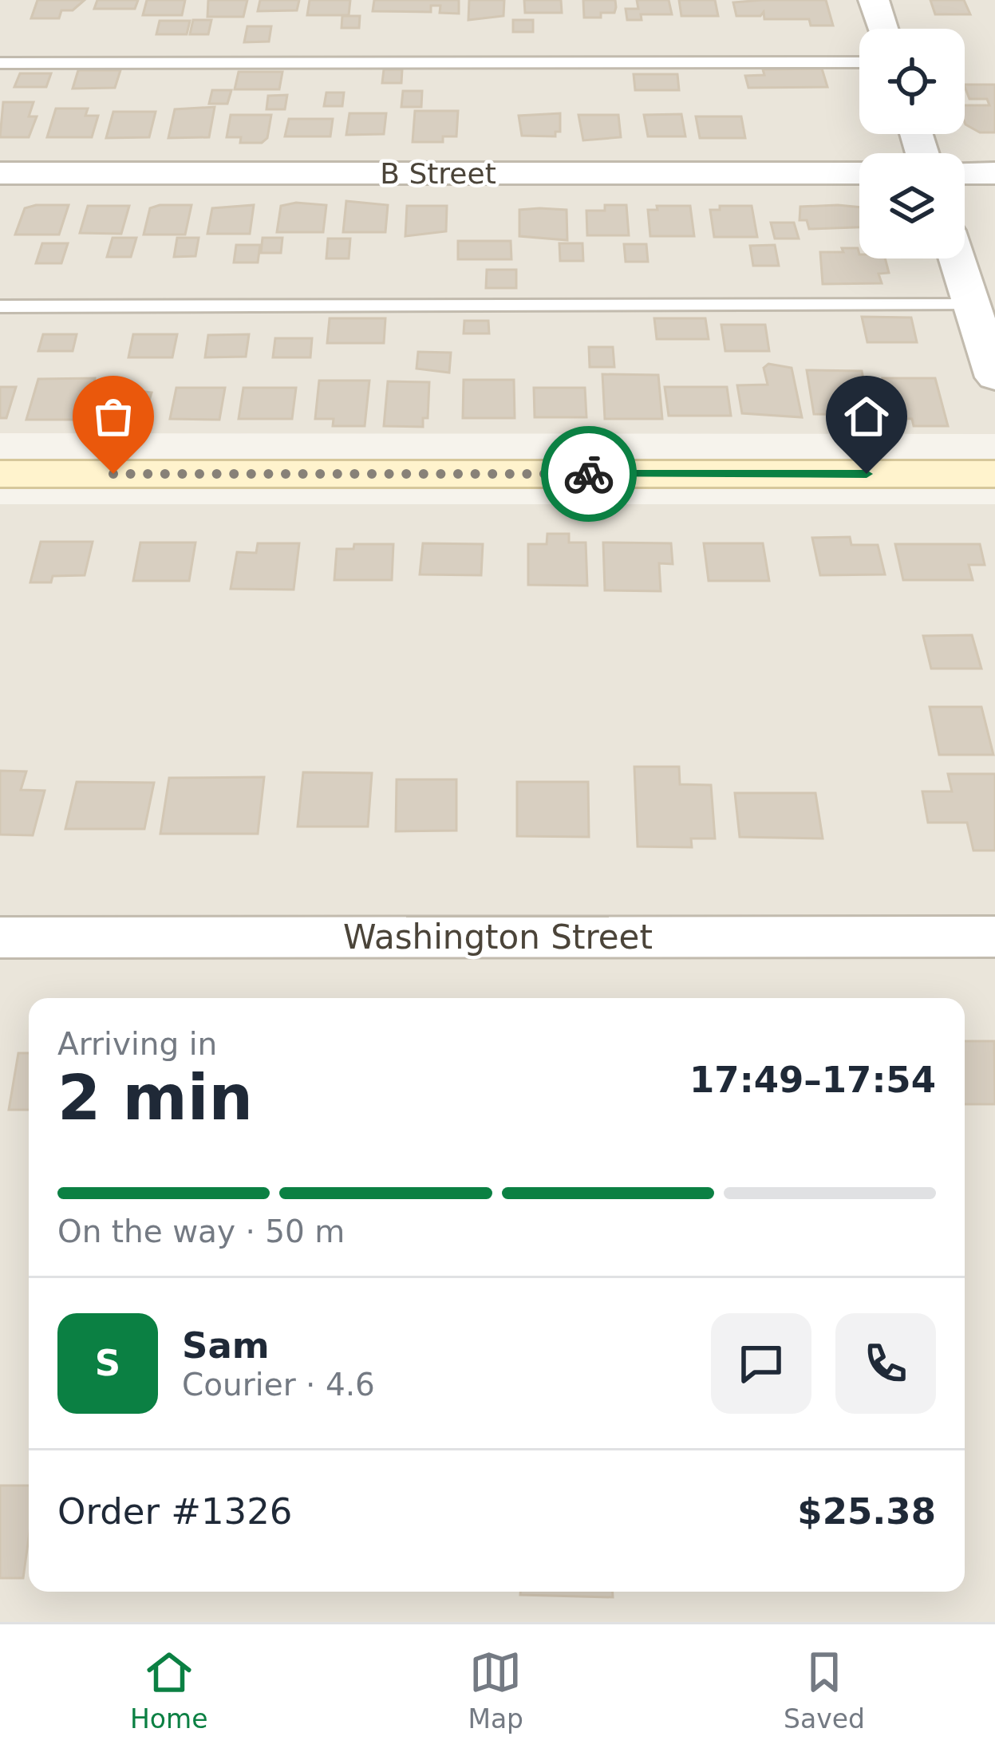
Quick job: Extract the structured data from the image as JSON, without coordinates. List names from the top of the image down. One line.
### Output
{"streets":{"street":["B Street","Washington Street"]},"page":{"heading":["2 min","Arriving in","17:49–17:54"],"panel":["Sam","Courier · 4.6","Order #1326","$25.38"],"bar":"On the way · 50 m","round":"S","tabs":["Home","Map","Saved"]}}
